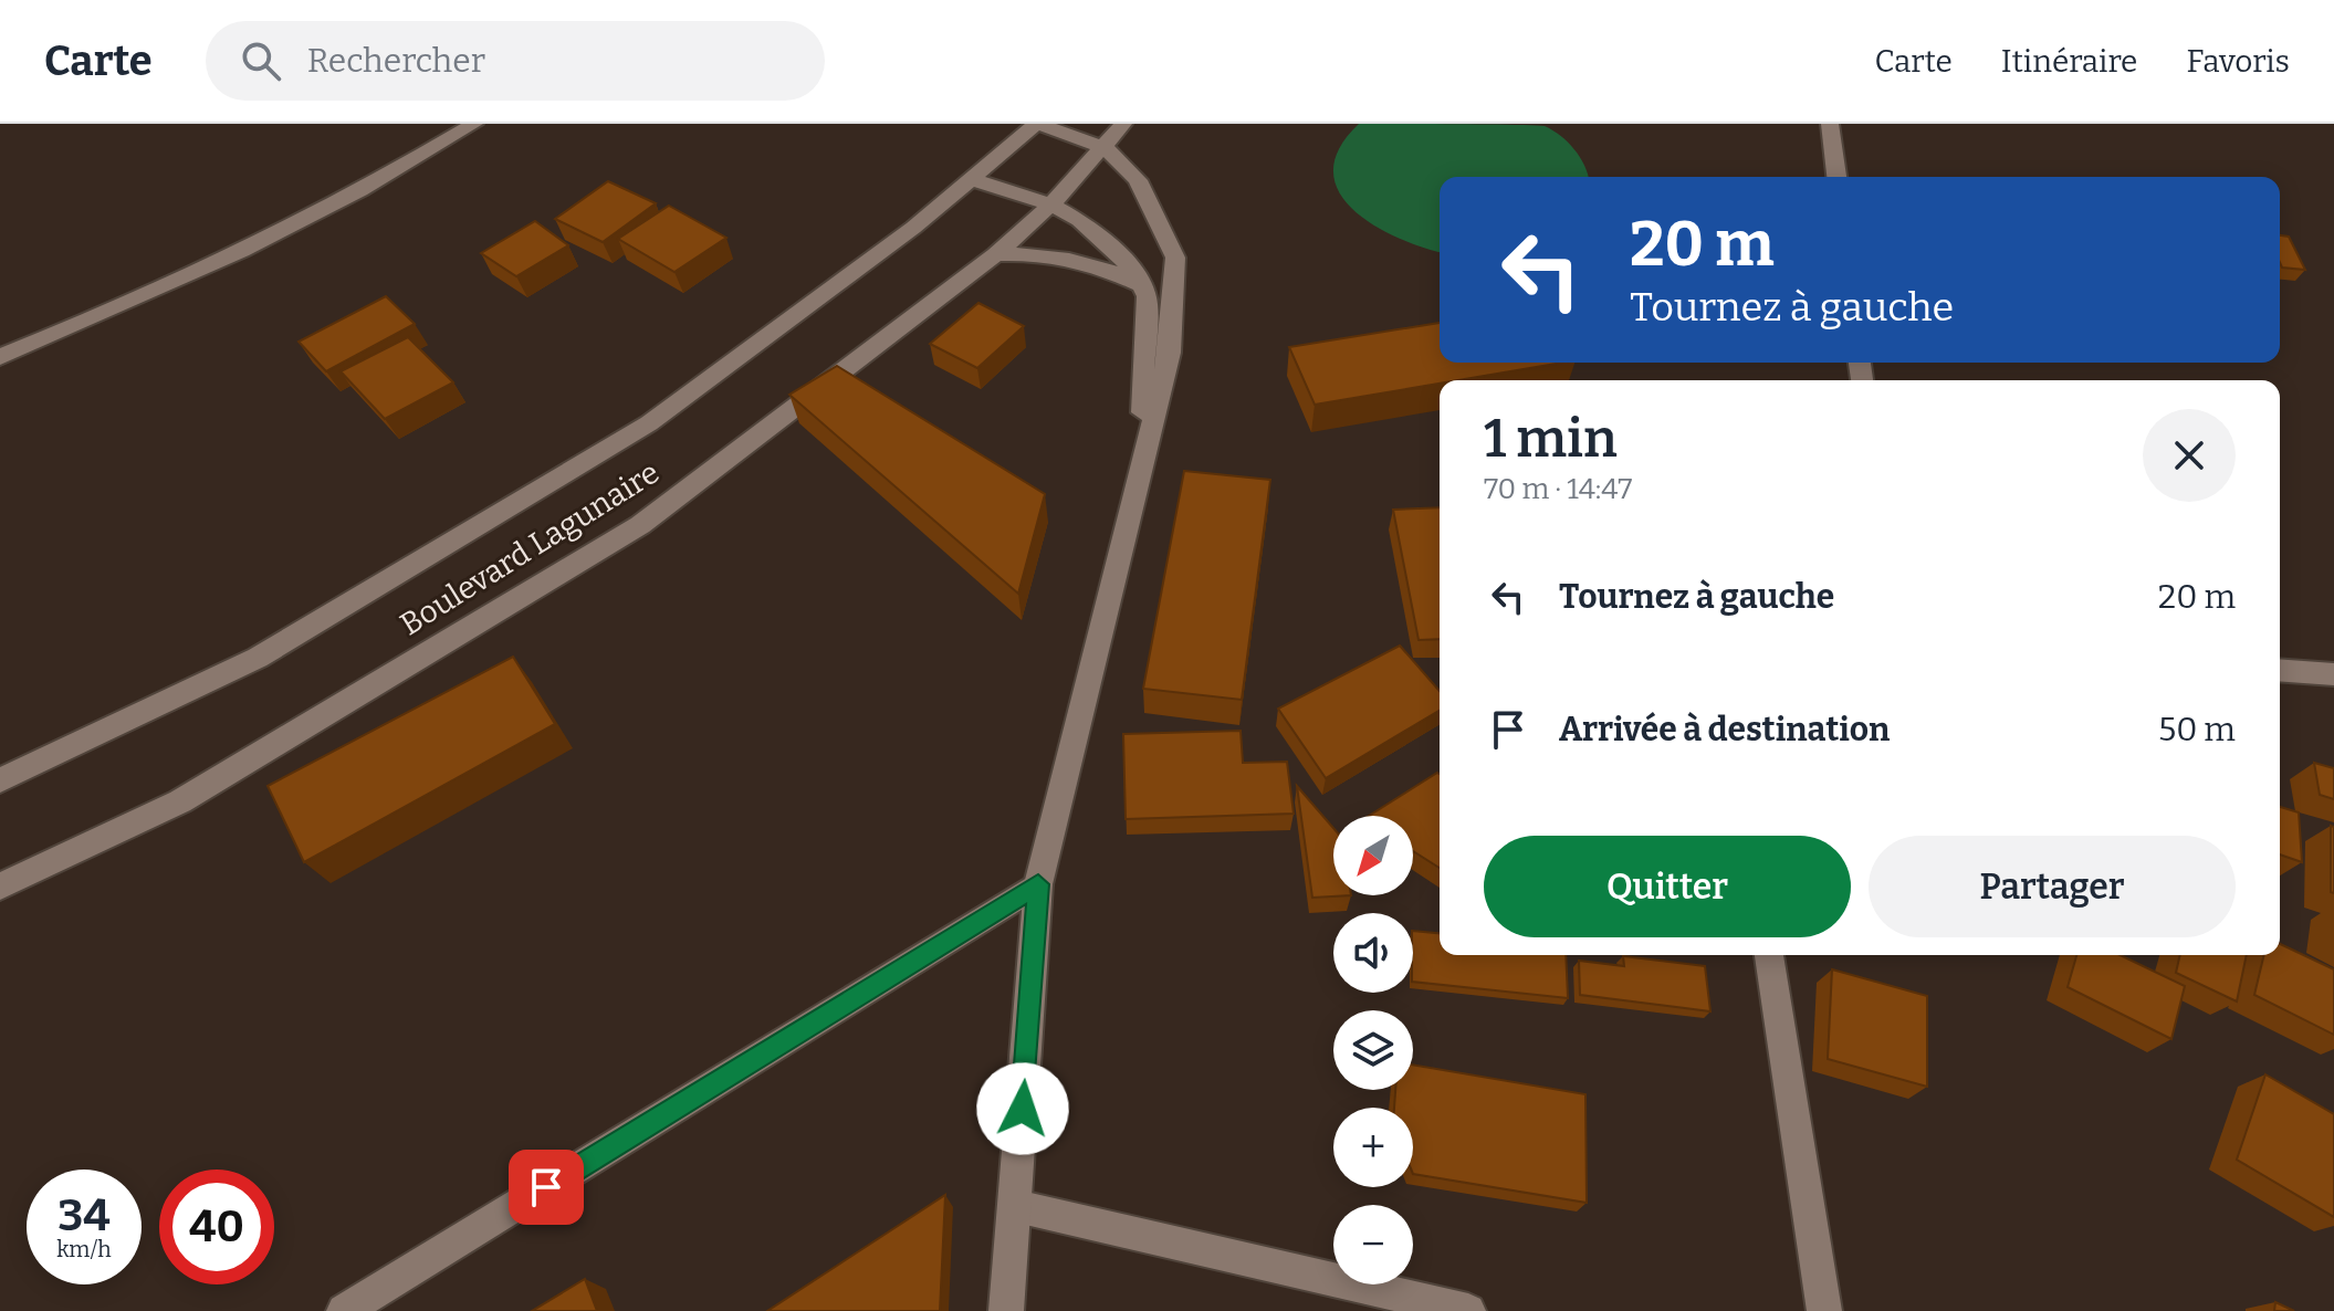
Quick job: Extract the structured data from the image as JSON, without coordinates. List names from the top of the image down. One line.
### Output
{"streets":{"street":["Boulevard Lagunaire"]},"north":"bottom left","page":{"header":"Carte","search":"Rechercher","nav":["Carte","Itinéraire","Favoris"],"turn":["20 m","Tournez à gauche"],"heading":["1 min","70 m · 14:47"],"list":[{"name":"Tournez à gauche","value":"20 m"},{"name":"Arrivée à destination","value":"50 m"}],"map_buttons":["+","−"],"buttons":["Quitter","Partager"],"speed":"34 km/h","limit":"40"}}
